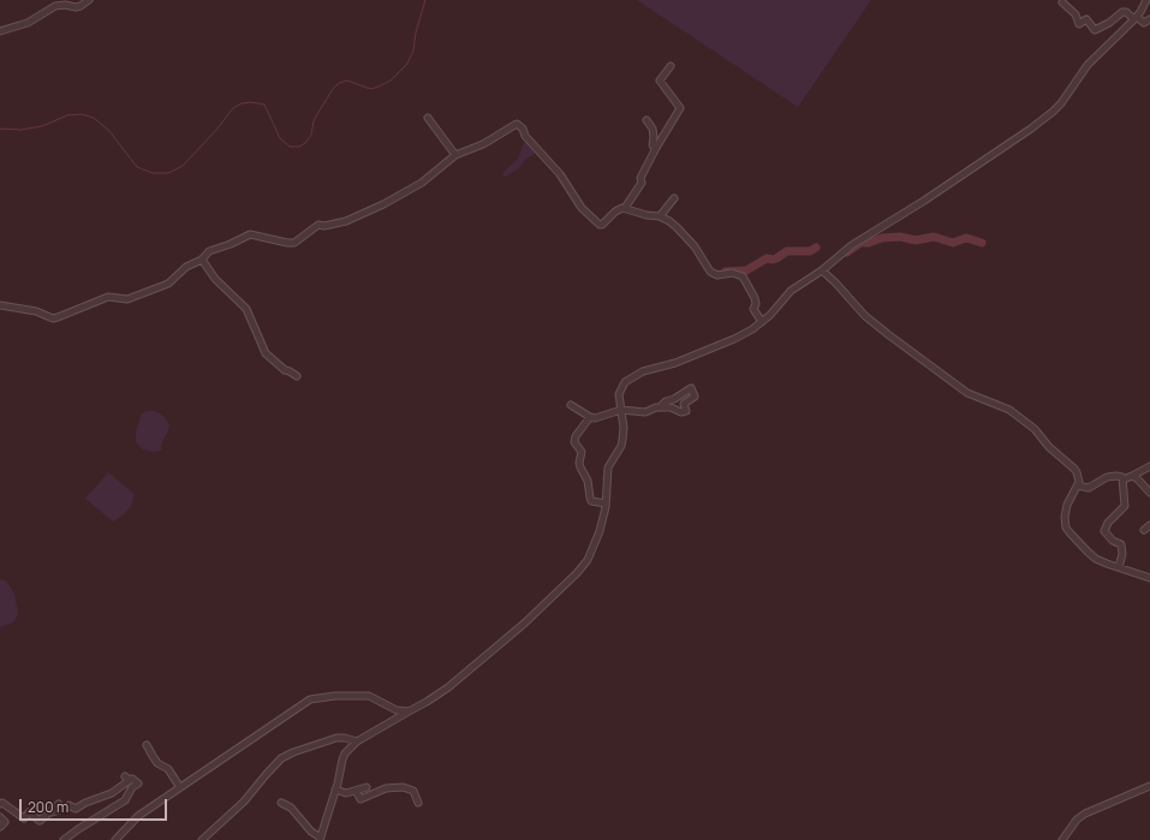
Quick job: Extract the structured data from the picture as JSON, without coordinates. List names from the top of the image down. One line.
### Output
{"scale_bar":"200 m"}
